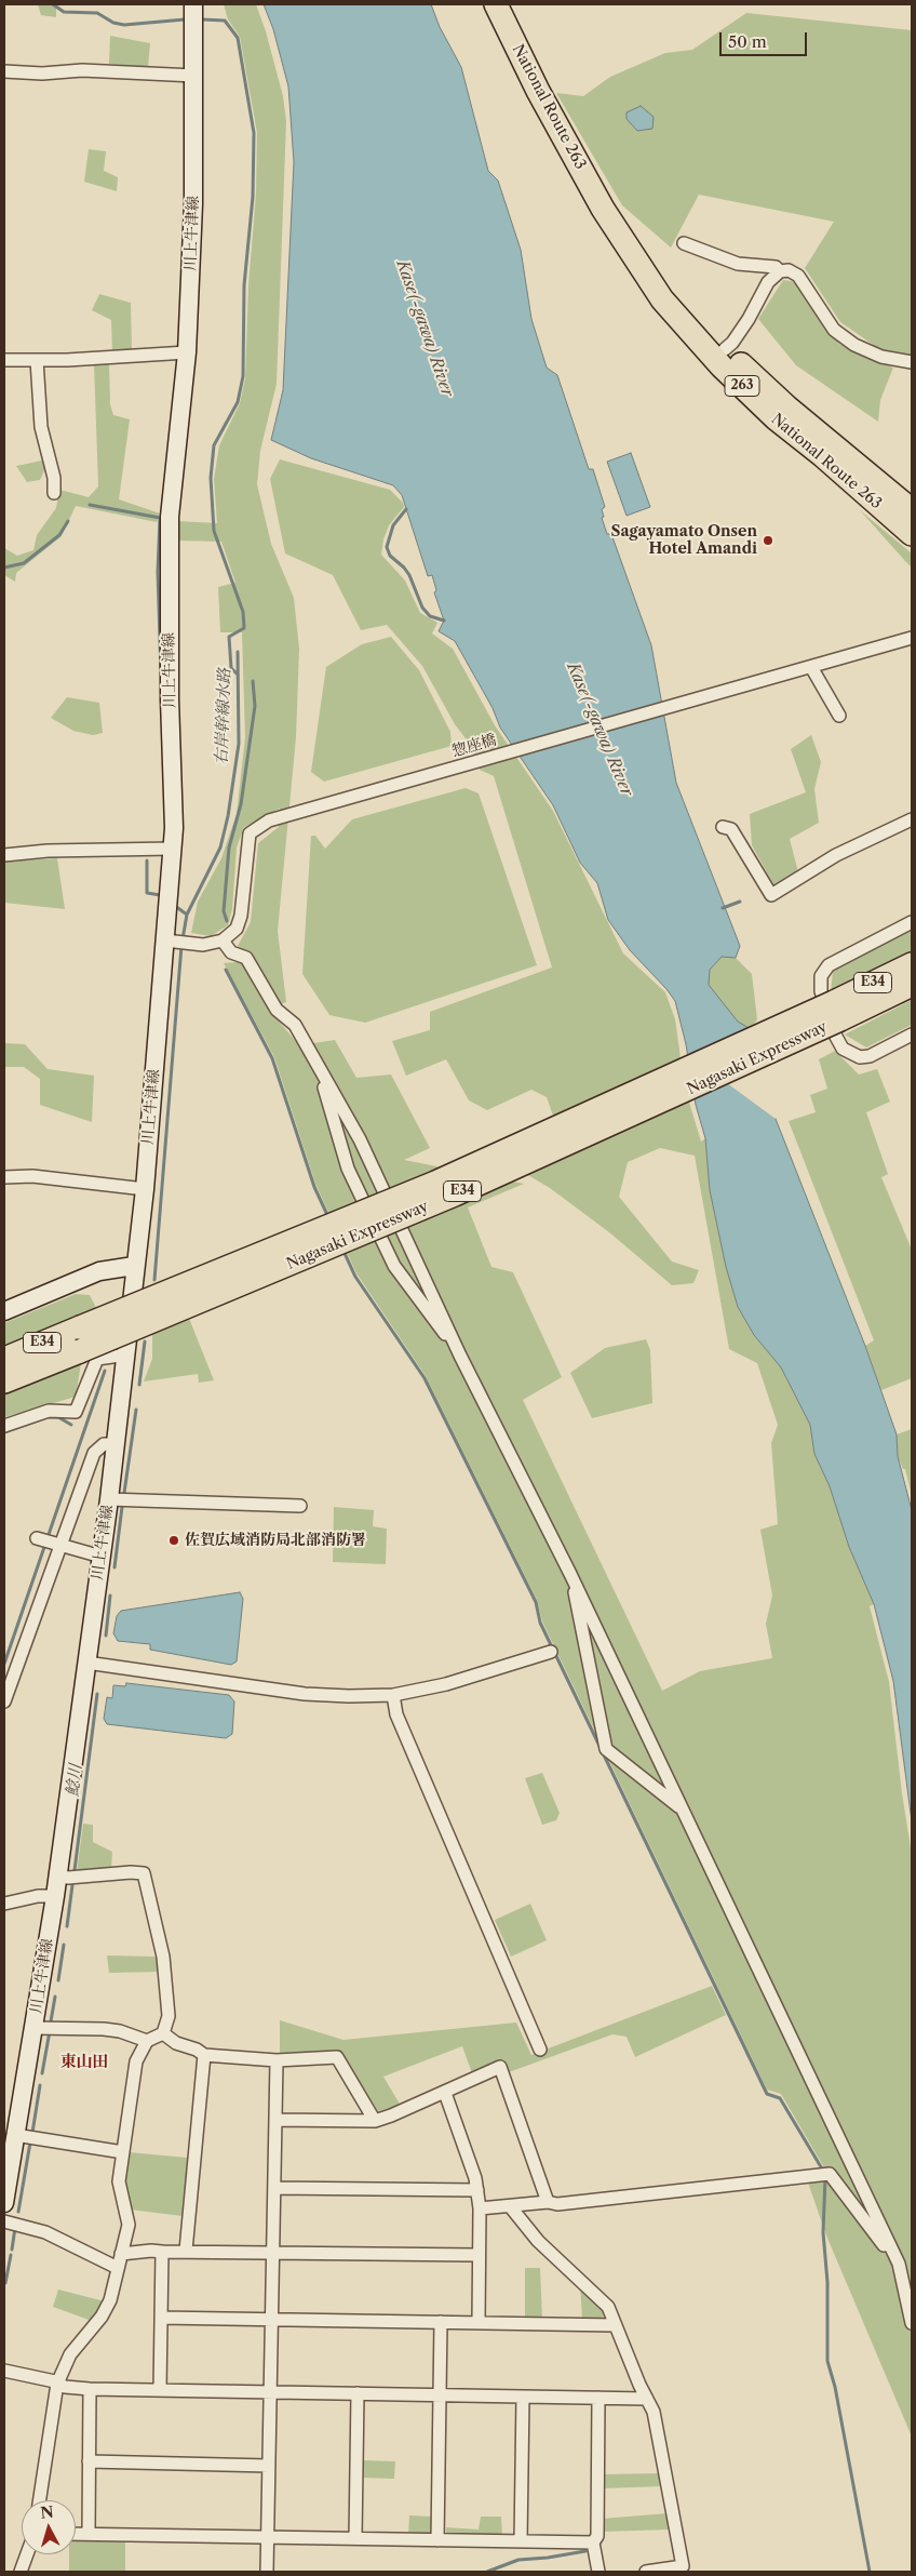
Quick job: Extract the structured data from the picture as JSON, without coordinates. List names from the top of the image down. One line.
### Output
{"streets":{"highway":["National Route 263","263","E34","Nagasaki Expressway"],"main road":["川上牛津線"],"street":["惣座橋"]},"districts":["東山田"],"water":["Kase(-gawa) River","右岸幹線水路","鯰川"],"places":["Sagayamato Onsen Hotel Amandi","佐賀広域消防局北部消防署"],"scale_bar":"50 m","north":"top"}
